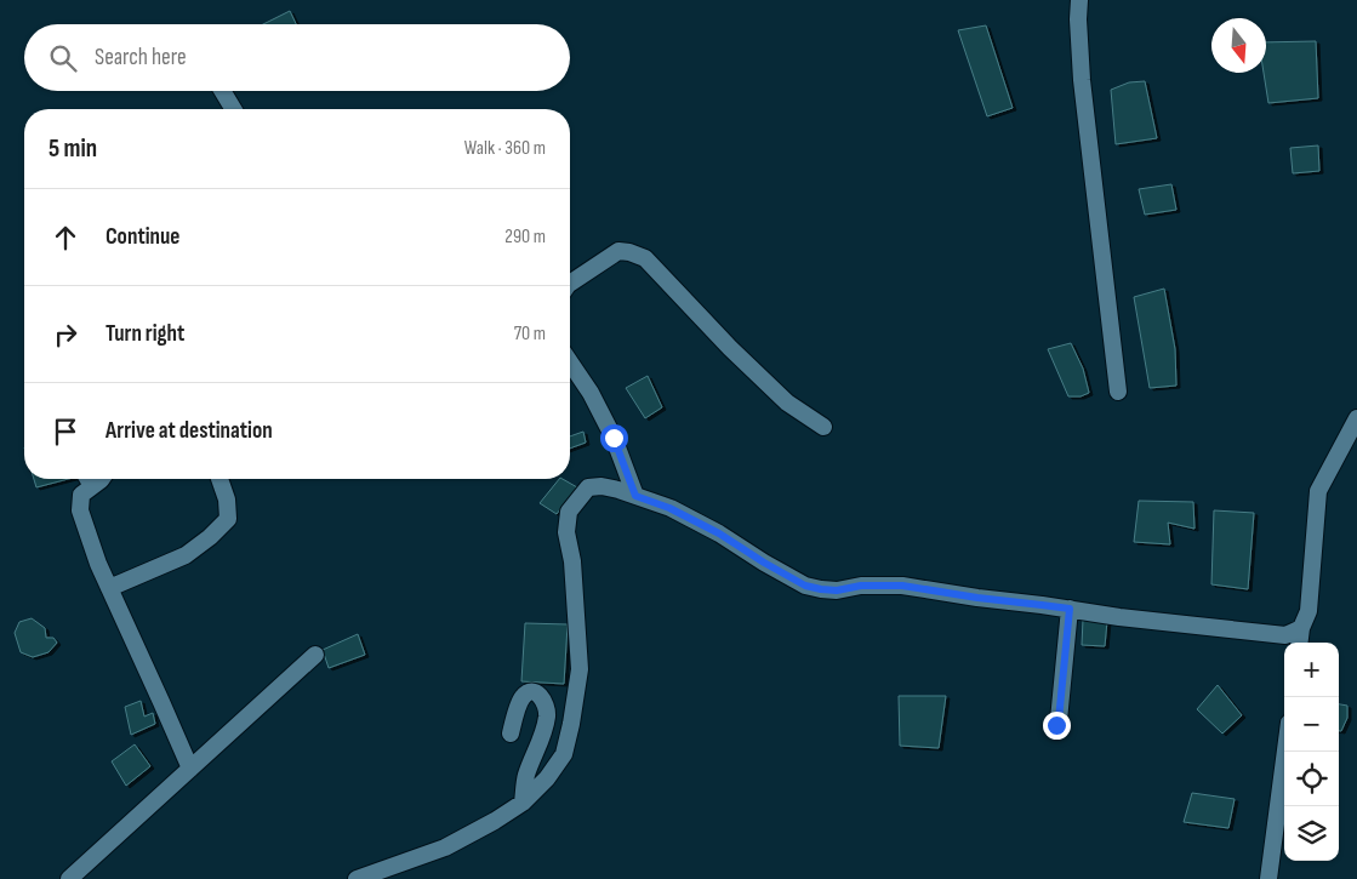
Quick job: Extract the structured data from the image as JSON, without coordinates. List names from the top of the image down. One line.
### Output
{"north":"bottom","page":{"search":"Search here","heading":["5 min","Walk · 360 m"],"list":[["Continue","290 m"],["Turn right","70 m"],"Arrive at destination"],"map_buttons":["+","−"]}}
